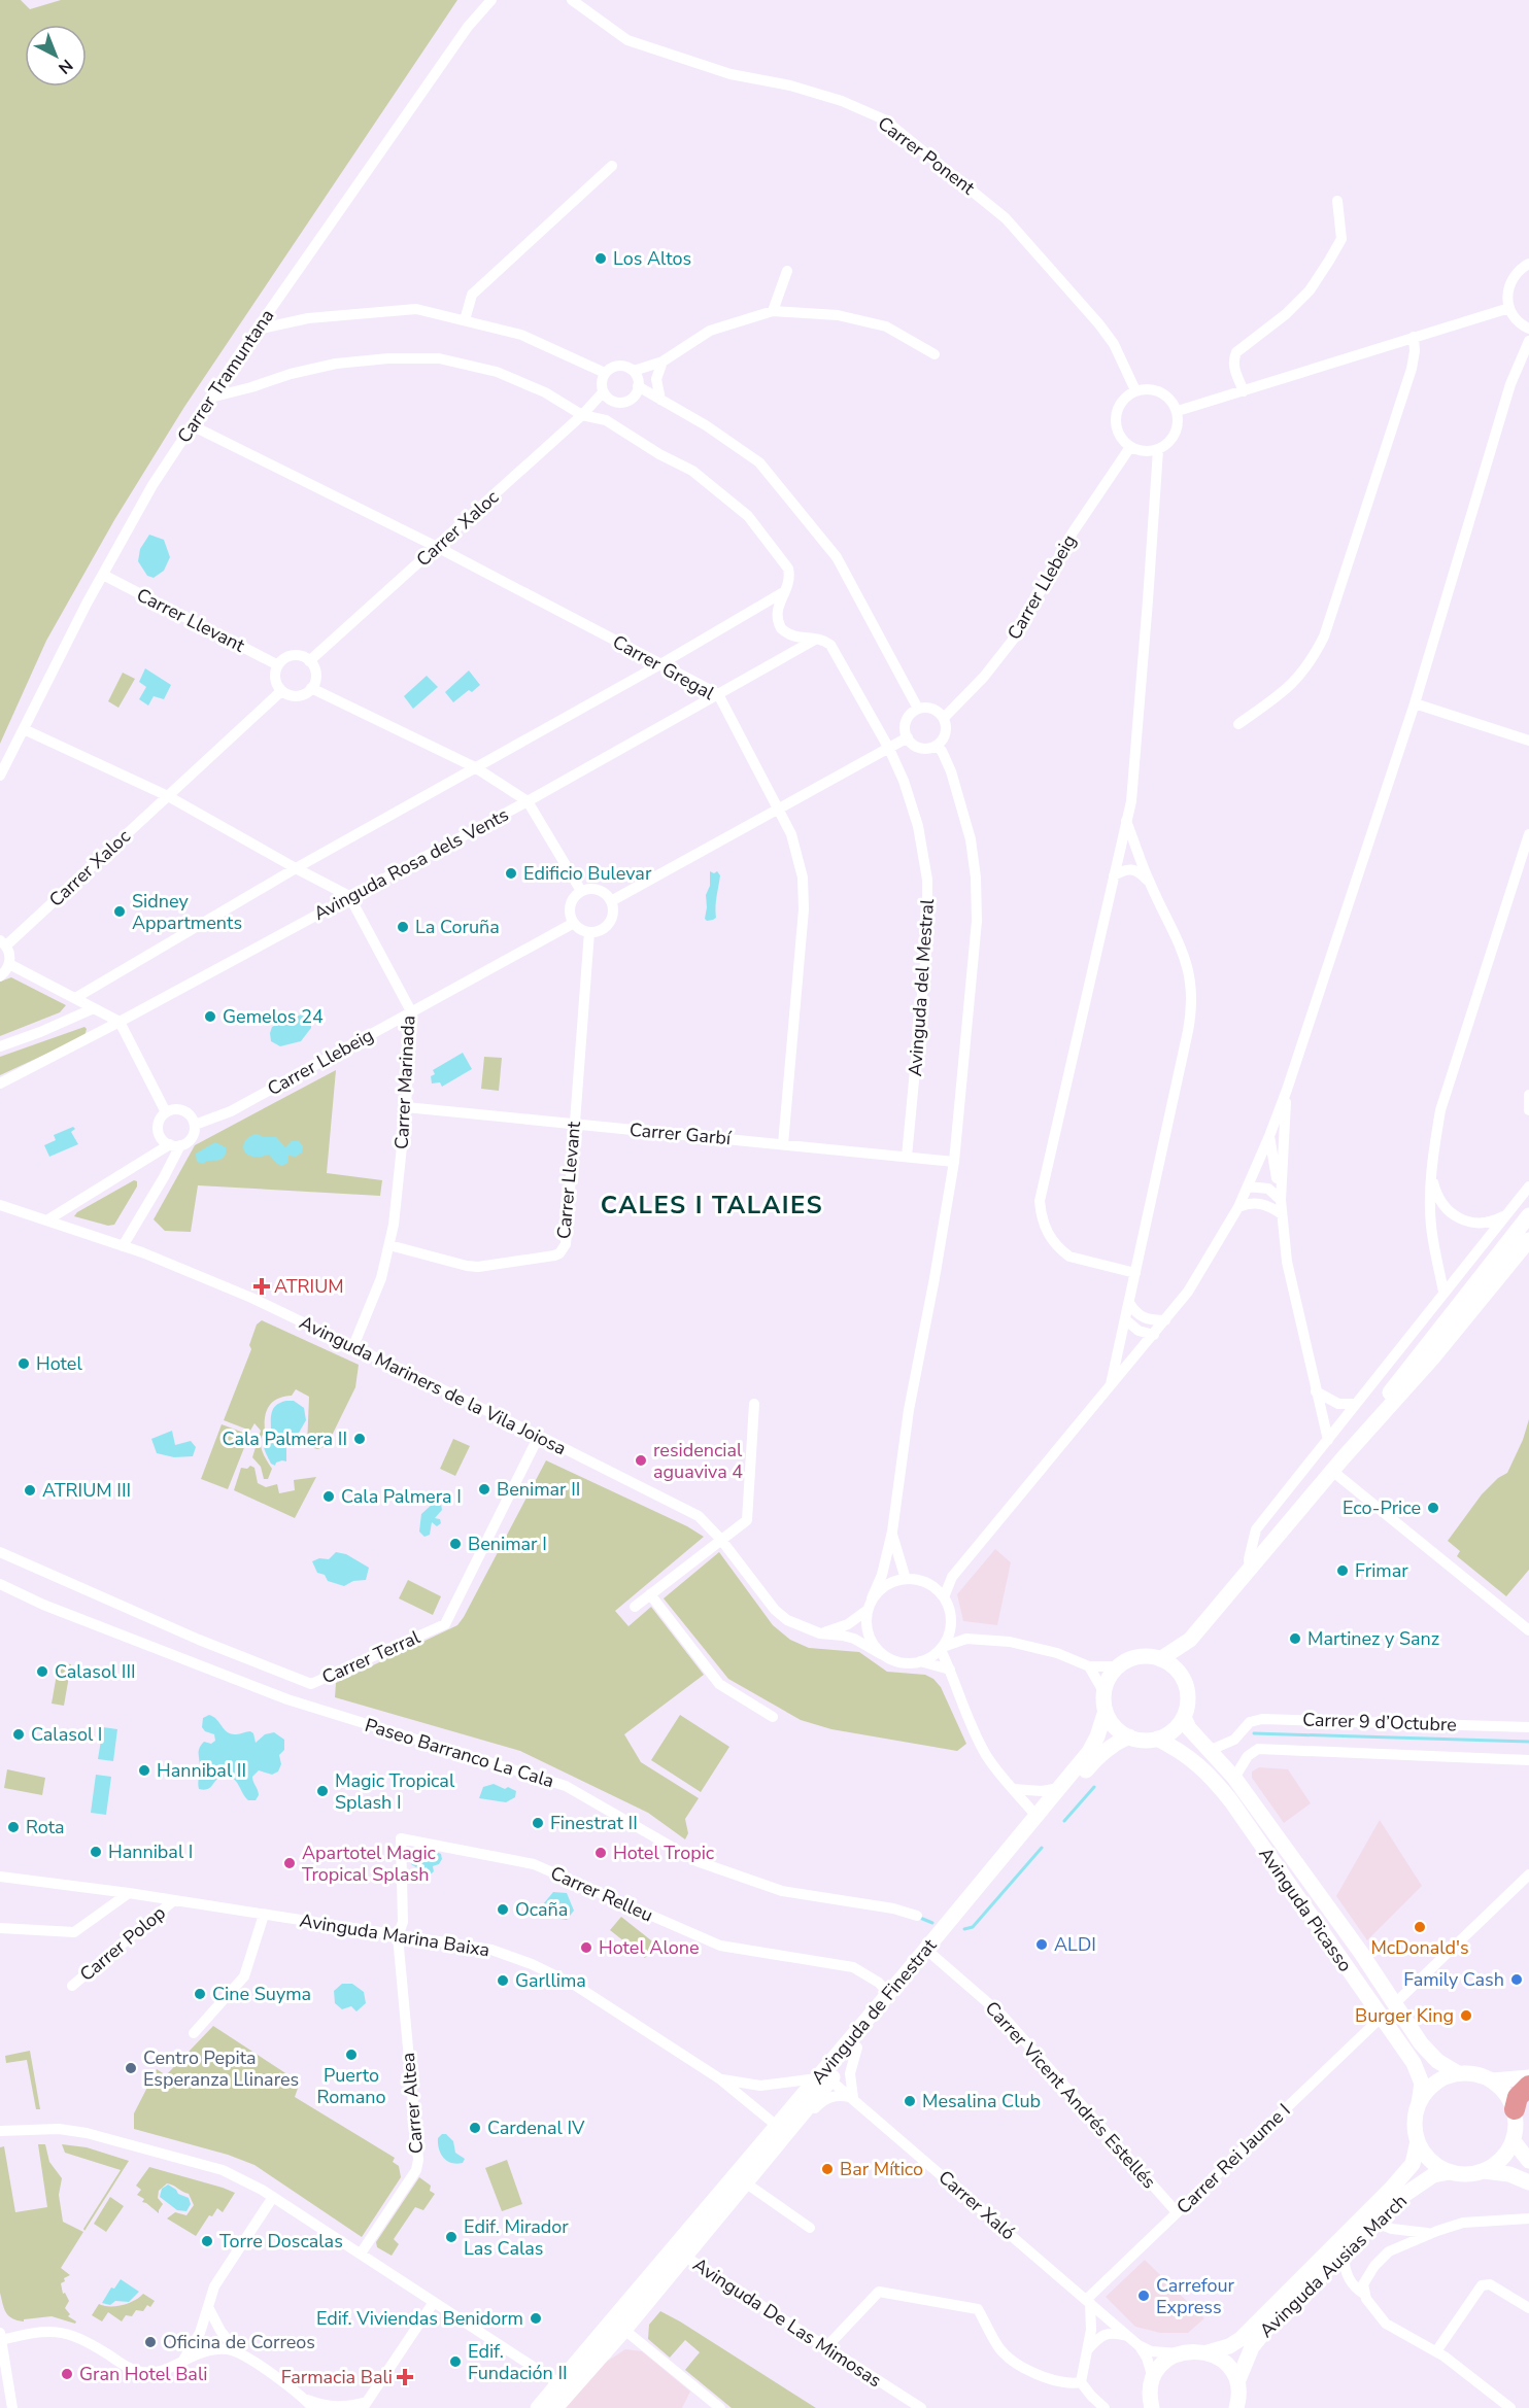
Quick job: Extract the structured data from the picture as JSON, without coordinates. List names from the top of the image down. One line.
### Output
{"streets":{"main road":["Avinguda Picasso","Avinguda de Finestrat","Avinguda Ausias March"],"street":["Carrer Ponent","Carrer Tramuntana","Carrer Xaloc","Carrer Llebeig","Carrer Llevant","Carrer Gregal","Avinguda Rosa dels Vents","Avinguda del Mestral","Carrer Marinada","Carrer Garbí","Avinguda Mariners de la Vila Joiosa","Carrer Terral","Carrer 9 d’Octubre","Paseo Barranco La Cala","Carrer Relleu","Avinguda Marina Baixa","Carrer Polop","Carrer Vicent Andrés Estellés","Carrer Altea","Carrer Rei Jaume I","Carrer Xaló","Avinguda De Las Mimosas"]},"crossings":[["Carrer Ponent","Carrer Llebeig"],["Carrer Tramuntana","Carrer Llevant"],["Carrer Tramuntana","Carrer Gregal"],["Carrer Xaloc","Carrer Llevant"],["Carrer Xaloc","Carrer Gregal"],["Carrer Llebeig","Carrer Llevant"],["Carrer Llebeig","Carrer Marinada"],["Carrer Llevant","Carrer Marinada"],["Carrer Llevant","Carrer Garbí"],["Carrer Gregal","Avinguda Rosa dels Vents"],["Carrer Gregal","Carrer Garbí"],["Avinguda Rosa dels Vents","Avinguda del Mestral"],["Avinguda Rosa dels Vents","Carrer Marinada"],["Avinguda del Mestral","Carrer Garbí"],["Carrer Marinada","Carrer Garbí"],["Carrer Marinada","Avinguda Mariners de la Vila Joiosa"],["Avinguda Mariners de la Vila Joiosa","Carrer Terral"],["Carrer 9 d’Octubre","Avinguda Picasso"],["Carrer Relleu","Avinguda Marina Baixa"],["Carrer Relleu","Avinguda de Finestrat"],["Carrer Relleu","Carrer Altea"],["Avinguda Picasso","Avinguda de Finestrat"],["Avinguda Picasso","Carrer Rei Jaume I"],["Avinguda Picasso","Avinguda Ausias March"],["Avinguda Marina Baixa","Carrer Polop"],["Avinguda Marina Baixa","Avinguda de Finestrat"],["Avinguda Marina Baixa","Carrer Altea"],["Avinguda de Finestrat","Carrer Vicent Andrés Estellés"],["Avinguda de Finestrat","Carrer Xaló"],["Avinguda de Finestrat","Avinguda De Las Mimosas"],["Carrer Vicent Andrés Estellés","Carrer Rei Jaume I"],["Carrer Rei Jaume I","Carrer Xaló"],["Carrer Xaló","Avinguda Ausias March"]],"districts":["CALES I TALAIES"],"places":{"other":["Los Altos","Edificio Bulevar","Sidney Appartments","La Coruña","Gemelos 24","Hotel","Cala Palmera II","residencial aguaviva 4","Benimar II","ATRIUM III","Cala Palmera I","Eco-Price","Benimar I","Frimar","Martinez y Sanz","Calasol III","Calasol I","Hannibal II","Magic Tropical Splash I","Finestrat II","Rota","Hannibal I","Hotel Tropic","Apartotel Magic Tropical Splash","Ocaña","McDonald's","ALDI","Hotel Alone","Family Cash","Garllima","Cine Suyma","Burger King","Puerto Romano","Centro Pepita Esperanza Llinares","Mesalina Club","Cardenal IV","Bar Mítico","Edif. Mirador Las Calas","Torre Doscalas","Carrefour Express","Edif. Viviendas Benidorm","Oficina de Correos","Edif. Fundación II","Gran Hotel Bali"],"health":["ATRIUM","Farmacia Bali"]},"north":"bottom right"}
